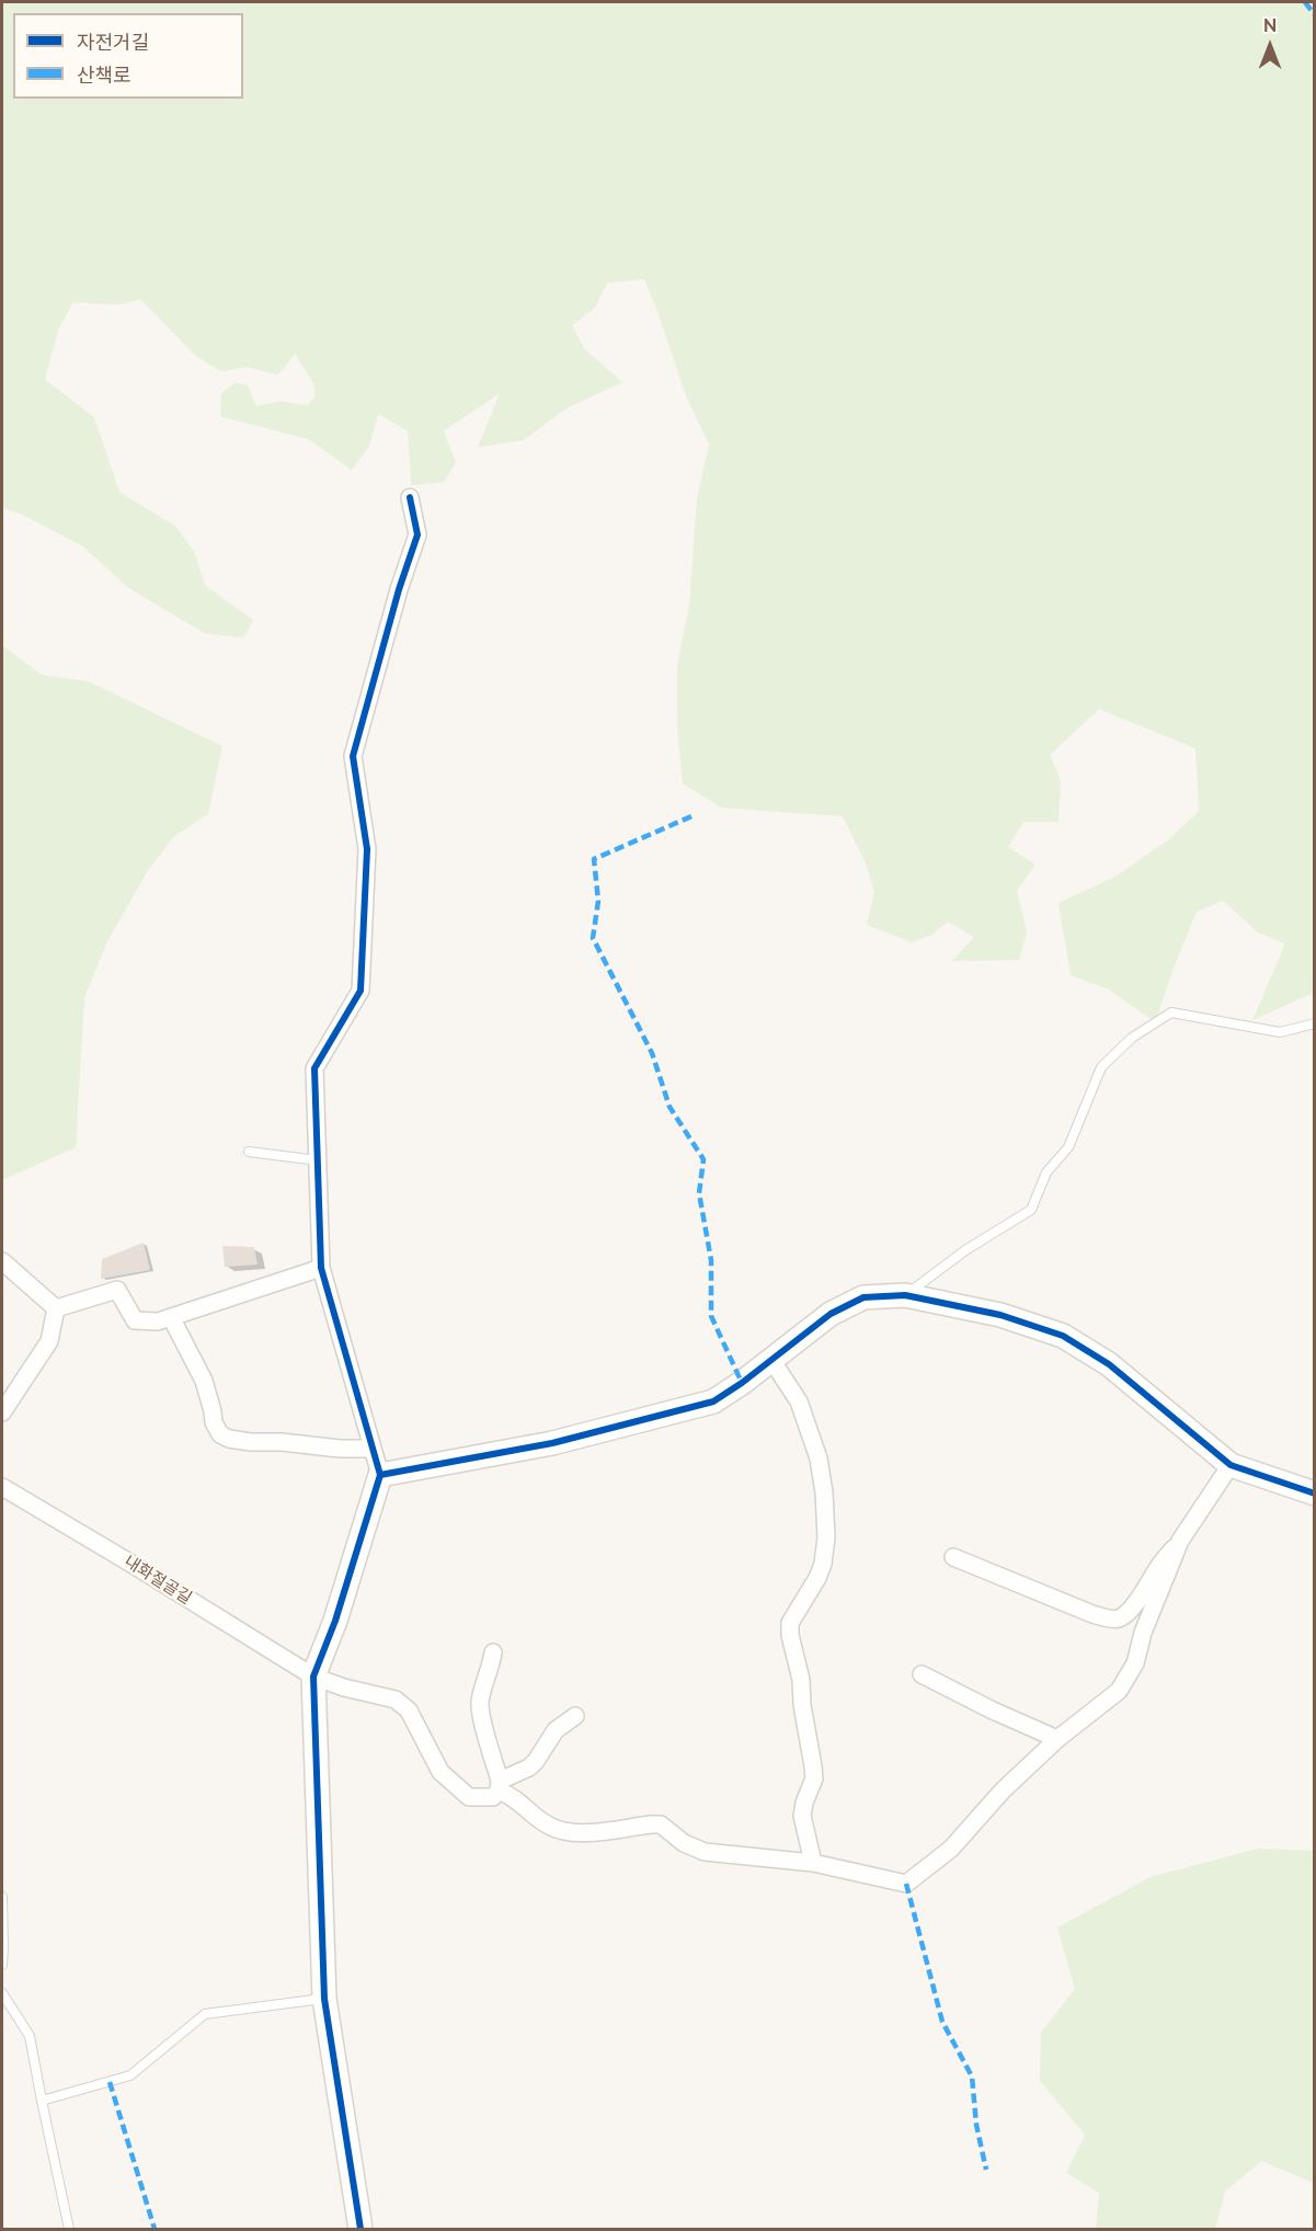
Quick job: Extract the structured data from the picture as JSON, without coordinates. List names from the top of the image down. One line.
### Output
{"streets":{"street":["내화절골길"]},"legend":["자전거길","산책로"],"north":"top"}
